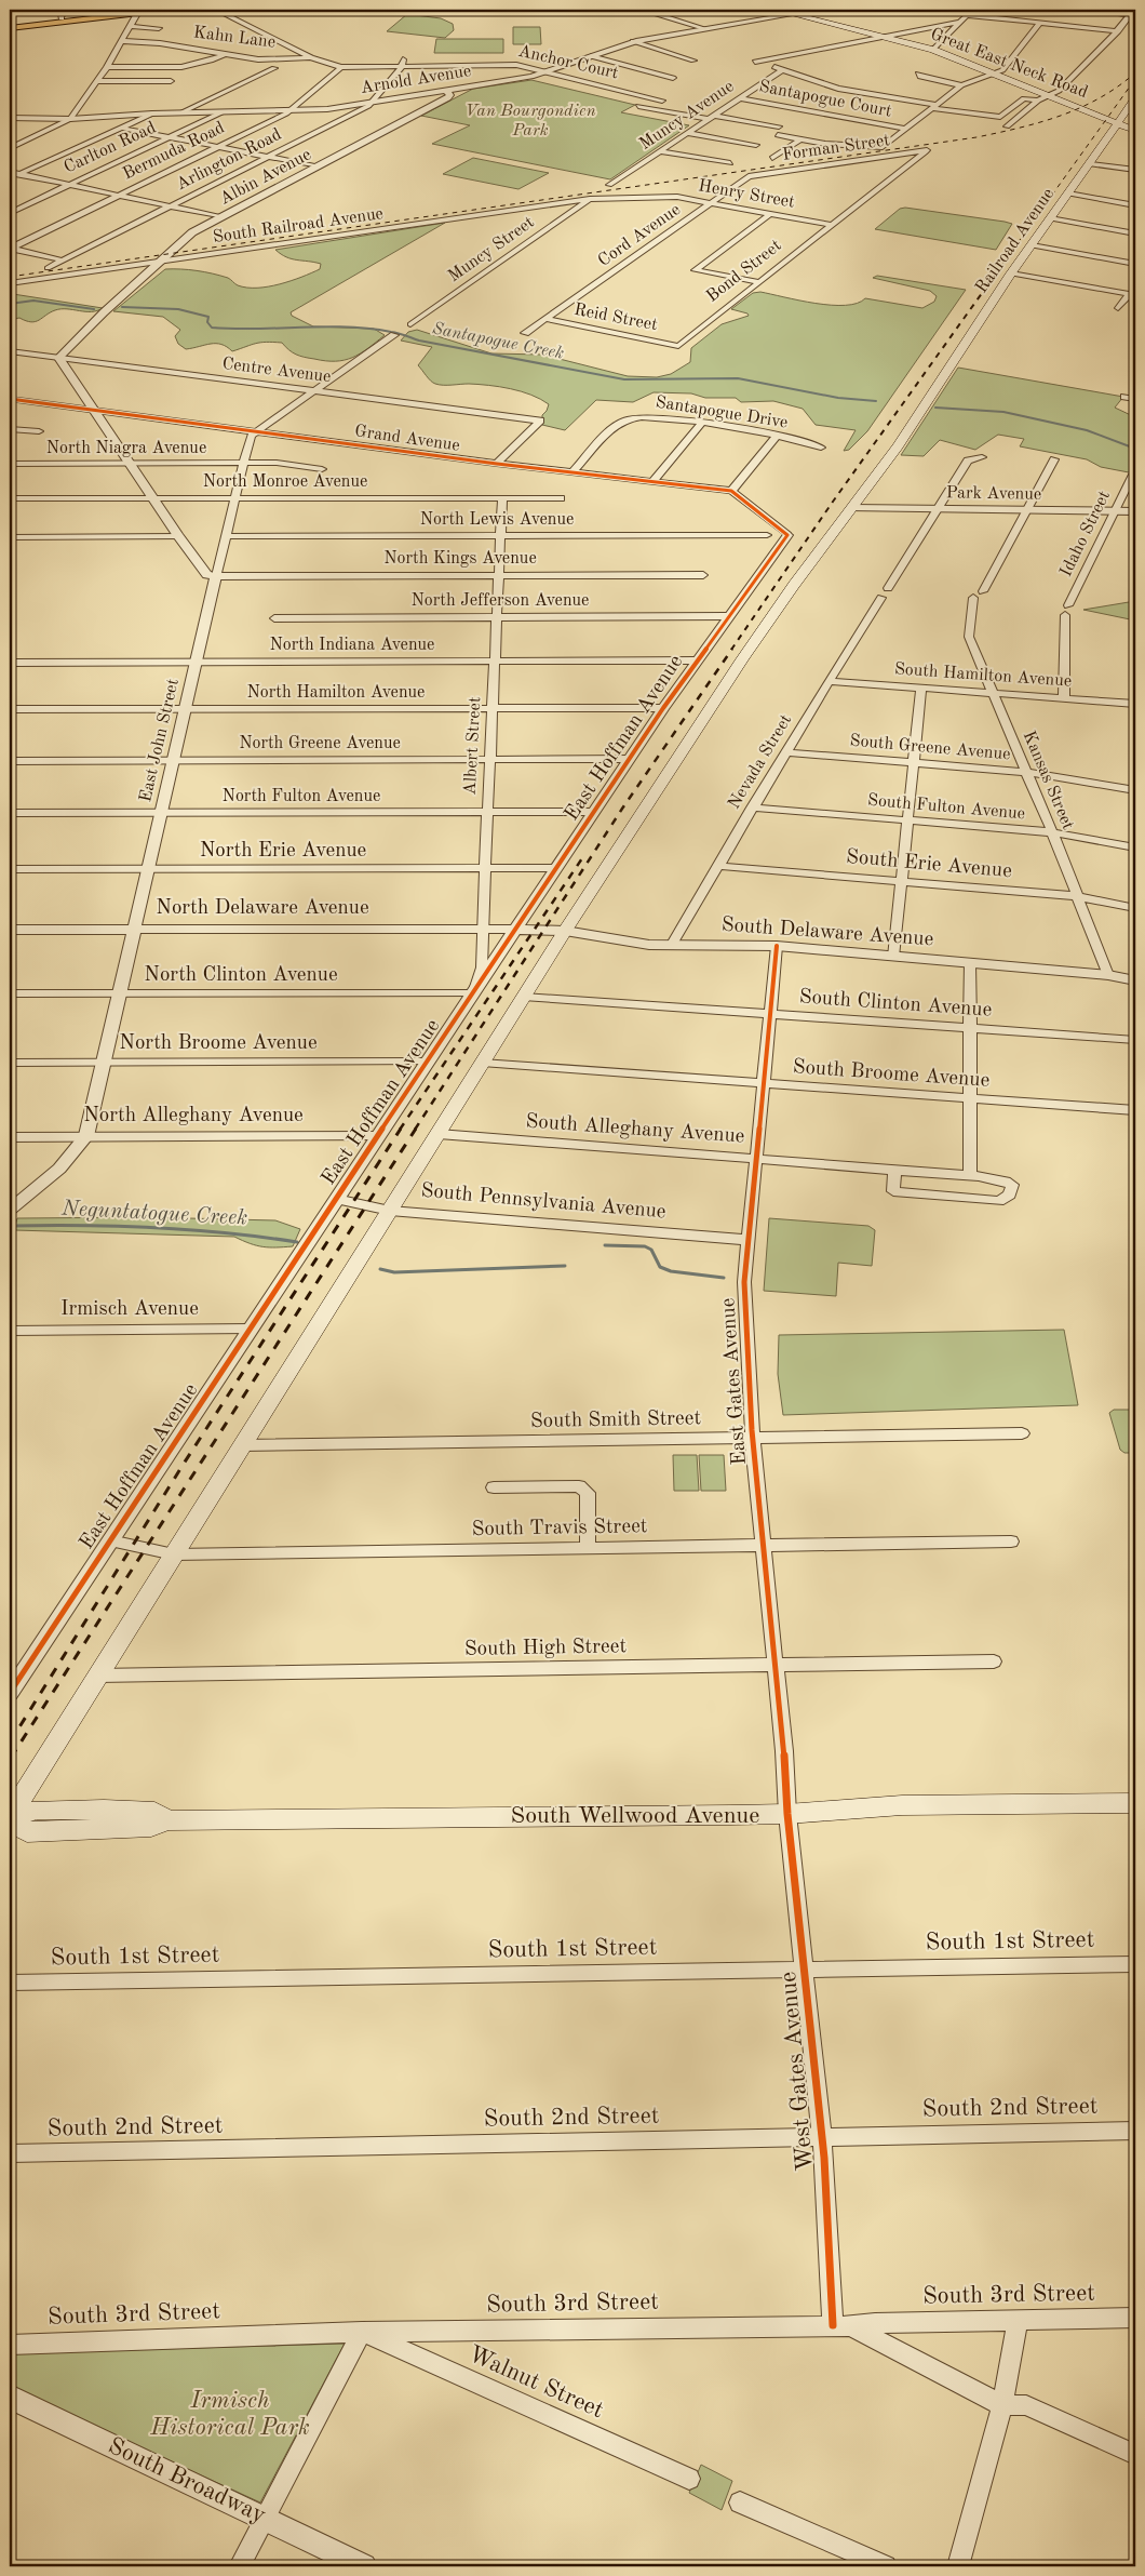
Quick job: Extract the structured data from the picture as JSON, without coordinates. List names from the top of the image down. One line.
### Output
{"streets":{"main road":["Great East Neck Road","Railroad Avenue","South Wellwood Avenue"],"street":["Kahn Lane","Anchor Court","Arnold Avenue","Santapogue Court","Muncy Avenue","Carlton Road","Forman Street","Bermuda Road","Arlington Road","Albin Avenue","Henry Street","South Railroad Avenue","Cord Avenue","Muncy Street","Bond Street","Reid Street","Centre Avenue","Santapogue Drive","Grand Avenue","North Niagra Avenue","North Monroe Avenue","Park Avenue","North Lewis Avenue","Idaho Street","North Kings Avenue","North Jefferson Avenue","North Indiana Avenue","South Hamilton Avenue","North Hamilton Avenue","East Hoffman Avenue","East John Street","North Greene Avenue","Albert Street","South Greene Avenue","Nevada Street","Kansas Street","North Fulton Avenue","South Fulton Avenue","North Erie Avenue","South Erie Avenue","North Delaware Avenue","South Delaware Avenue","North Clinton Avenue","South Clinton Avenue","North Broome Avenue","South Broome Avenue","North Alleghany Avenue","South Alleghany Avenue","South Pennsylvania Avenue","Irmisch Avenue","East Gates Avenue","South Smith Street","South Travis Street","South High Street","South 1st Street","West Gates Avenue","South 2nd Street","South 3rd Street","Walnut Street","South Broadway"]},"crossings":[["Kahn Lane","Anchor Court"],["Anchor Court","Arnold Avenue"],["Anchor Court","Bermuda Road"],["Anchor Court","Arlington Road"],["Great East Neck Road","Arnold Avenue"],["Great East Neck Road","Railroad Avenue"],["Arnold Avenue","Carlton Road"],["Arnold Avenue","Bermuda Road"],["Arnold Avenue","Arlington Road"],["Arnold Avenue","Albin Avenue"],["Santapogue Court","Muncy Avenue"],["Forman Street","Cord Avenue"],["Forman Street","Bond Street"],["Albin Avenue","South Railroad Avenue"],["Albin Avenue","Centre Avenue"],["Henry Street","South Railroad Avenue"],["Henry Street","Cord Avenue"],["Henry Street","Muncy Street"],["Henry Street","Bond Street"],["South Railroad Avenue","Muncy Street"],["Cord Avenue","Reid Street"],["Railroad Avenue","Park Avenue"],["Bond Street","Reid Street"],["Centre Avenue","Grand Avenue"],["Santapogue Drive","Grand Avenue"],["North Monroe Avenue","Albert Street"],["Park Avenue","Idaho Street"],["Park Avenue","Kansas Street"],["North Lewis Avenue","Albert Street"],["Idaho Street","South Hamilton Avenue"],["North Kings Avenue","East John Street"],["North Kings Avenue","Albert Street"],["North Jefferson Avenue","East Hoffman Avenue"],["North Jefferson Avenue","Albert Street"],["North Indiana Avenue","East Hoffman Avenue"],["North Indiana Avenue","East John Street"],["North Indiana Avenue","Albert Street"],["South Hamilton Avenue","Nevada Street"],["South Hamilton Avenue","Kansas Street"],["North Hamilton Avenue","East Hoffman Avenue"],["North Hamilton Avenue","East John Street"],["North Hamilton Avenue","Albert Street"],["East Hoffman Avenue","North Greene Avenue"],["East Hoffman Avenue","Albert Street"],["East Hoffman Avenue","North Fulton Avenue"],["East Hoffman Avenue","North Erie Avenue"],["East Hoffman Avenue","North Delaware Avenue"],["East Hoffman Avenue","South Delaware Avenue"],["East Hoffman Avenue","North Clinton Avenue"],["East Hoffman Avenue","North Broome Avenue"],["East Hoffman Avenue","North Alleghany Avenue"],["East Hoffman Avenue","South Pennsylvania Avenue"],["East Hoffman Avenue","Irmisch Avenue"],["East Hoffman Avenue","South Travis Street"],["East John Street","North Greene Avenue"],["East John Street","North Fulton Avenue"],["East John Street","North Erie Avenue"],["East John Street","North Delaware Avenue"],["East John Street","North Clinton Avenue"],["East John Street","North Broome Avenue"],["East John Street","North Alleghany Avenue"],["North Greene Avenue","Albert Street"],["Albert Street","North Fulton Avenue"],["Albert Street","North Erie Avenue"],["Albert Street","North Delaware Avenue"],["Albert Street","North Clinton Avenue"],["South Greene Avenue","Nevada Street"],["South Greene Avenue","Kansas Street"],["Nevada Street","South Fulton Avenue"],["Nevada Street","South Erie Avenue"],["Nevada Street","South Delaware Avenue"],["Kansas Street","South Fulton Avenue"],["Kansas Street","South Erie Avenue"],["Kansas Street","South Delaware Avenue"],["North Delaware Avenue","South Delaware Avenue"],["South Delaware Avenue","East Gates Avenue"],["South Clinton Avenue","East Gates Avenue"],["South Broome Avenue","East Gates Avenue"],["South Alleghany Avenue","East Gates Avenue"],["South Pennsylvania Avenue","East Gates Avenue"],["East Gates Avenue","South Smith Street"],["East Gates Avenue","South Travis Street"],["East Gates Avenue","South High Street"],["East Gates Avenue","South Wellwood Avenue"],["East Gates Avenue","West Gates Avenue"],["South Wellwood Avenue","West Gates Avenue"],["South 1st Street","West Gates Avenue"],["West Gates Avenue","South 2nd Street"],["West Gates Avenue","South 3rd Street"],["South 3rd Street","Walnut Street"]],"water":["Santapogue Creek","Neguntatogue Creek"],"parks":["Van Bourgondien Park","Irmisch Historical Park"]}
